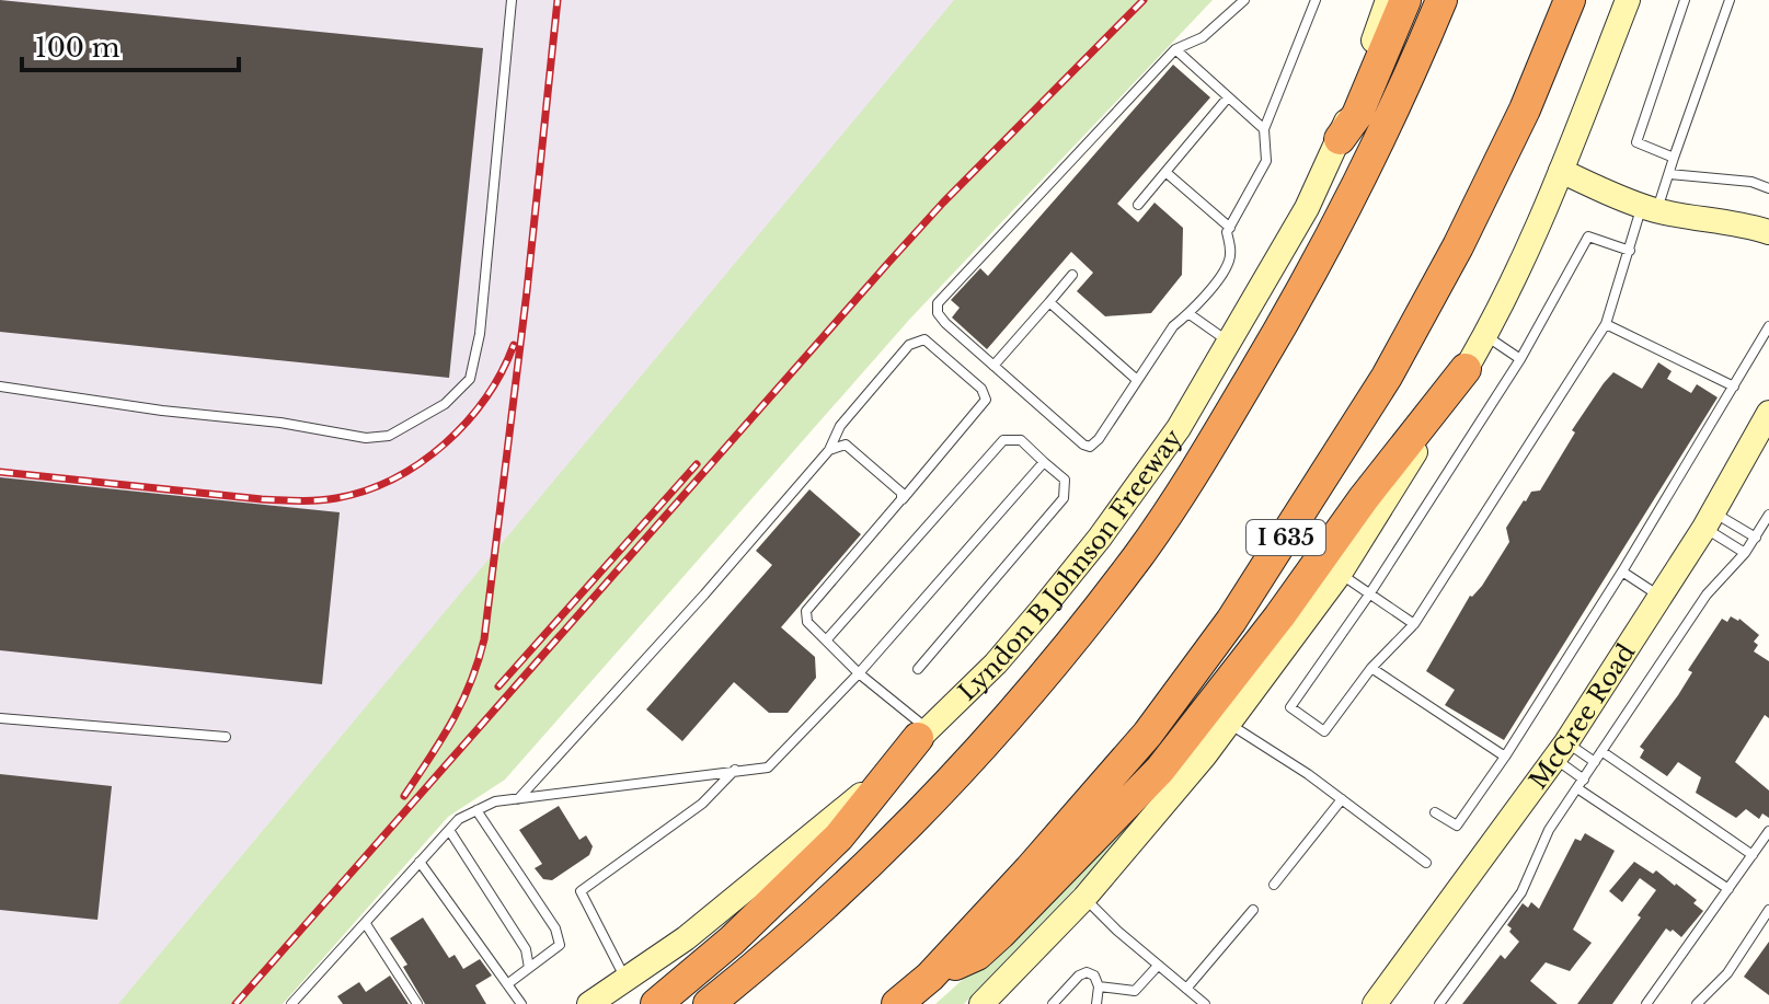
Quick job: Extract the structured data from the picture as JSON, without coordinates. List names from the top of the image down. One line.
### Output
{"streets":{"highway":["I 635","Lyndon B Johnson Freeway"],"main road":["McCree Road"]},"scale_bar":"100 m"}
